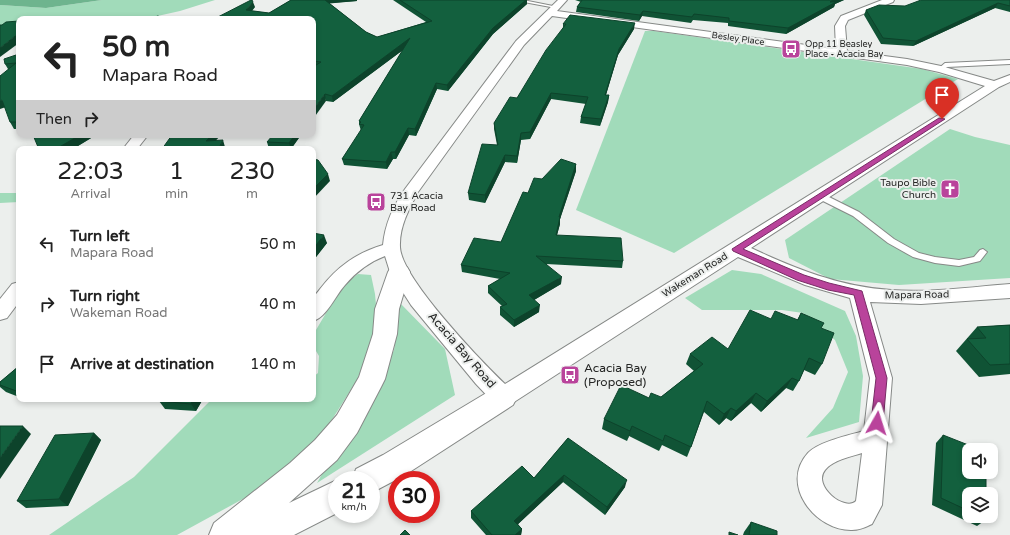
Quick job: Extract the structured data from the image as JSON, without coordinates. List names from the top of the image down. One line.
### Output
{"streets":{"street":["Besley Place","Wakeman Road","Mapara Road","Acacia Bay Road"]},"crossings":[["Besley Place","Wakeman Road"],["Wakeman Road","Mapara Road"],["Wakeman Road","Acacia Bay Road"]],"places":{"bus stop":["Opp 11 Beasley Place - Acacia Bay","731 Acacia Bay Road","Acacia Bay (Proposed)"],"church":["Taupo Bible Church"]},"page":{"turn":["50 m","Mapara Road"],"then":"Then","eta":["22:03","Arrival","1","min","230","m"],"list":[{"name":"Turn left","note":"Mapara Road","value":"50 m"},{"name":"Turn right","note":"Wakeman Road","value":"40 m"},{"name":"Arrive at destination","value":"140 m"}],"speed":"21 km/h","limit":"30"}}
